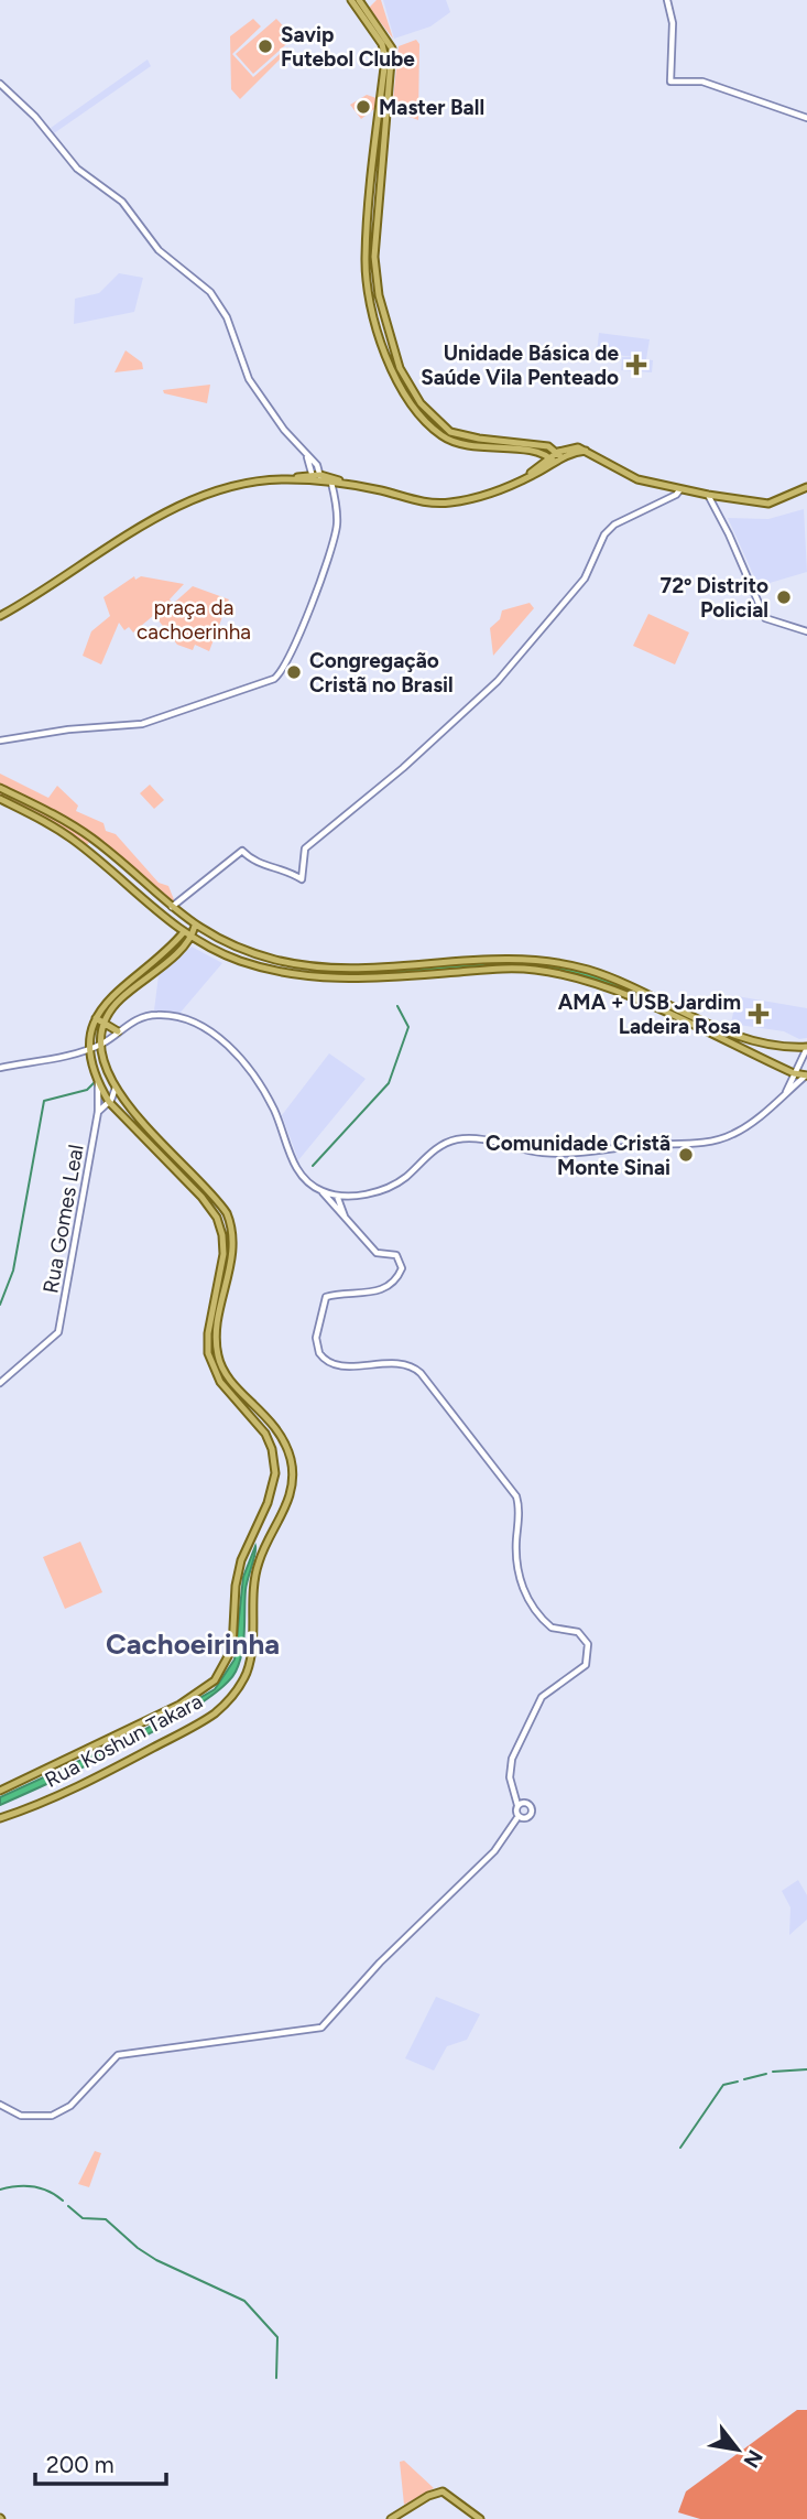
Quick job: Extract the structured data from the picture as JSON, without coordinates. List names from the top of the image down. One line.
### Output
{"streets":{"main road":["Rua Koshun Takara"],"street":["Rua Gomes Leal"]},"crossings":[["Rua Gomes Leal","Rua Koshun Takara"]],"districts":["Cachoeirinha"],"parks":["praça da cachoerinha"],"places":{"other":["Savip Futebol Clube","Master Ball","72º Distrito Policial","Congregação Cristã no Brasil","Comunidade Cristã Monte Sinai"],"health":["Unidade Básica de Saúde Vila Penteado","AMA + USB Jardim Ladeira Rosa"]},"scale_bar":"200 m","north":"bottom right"}
